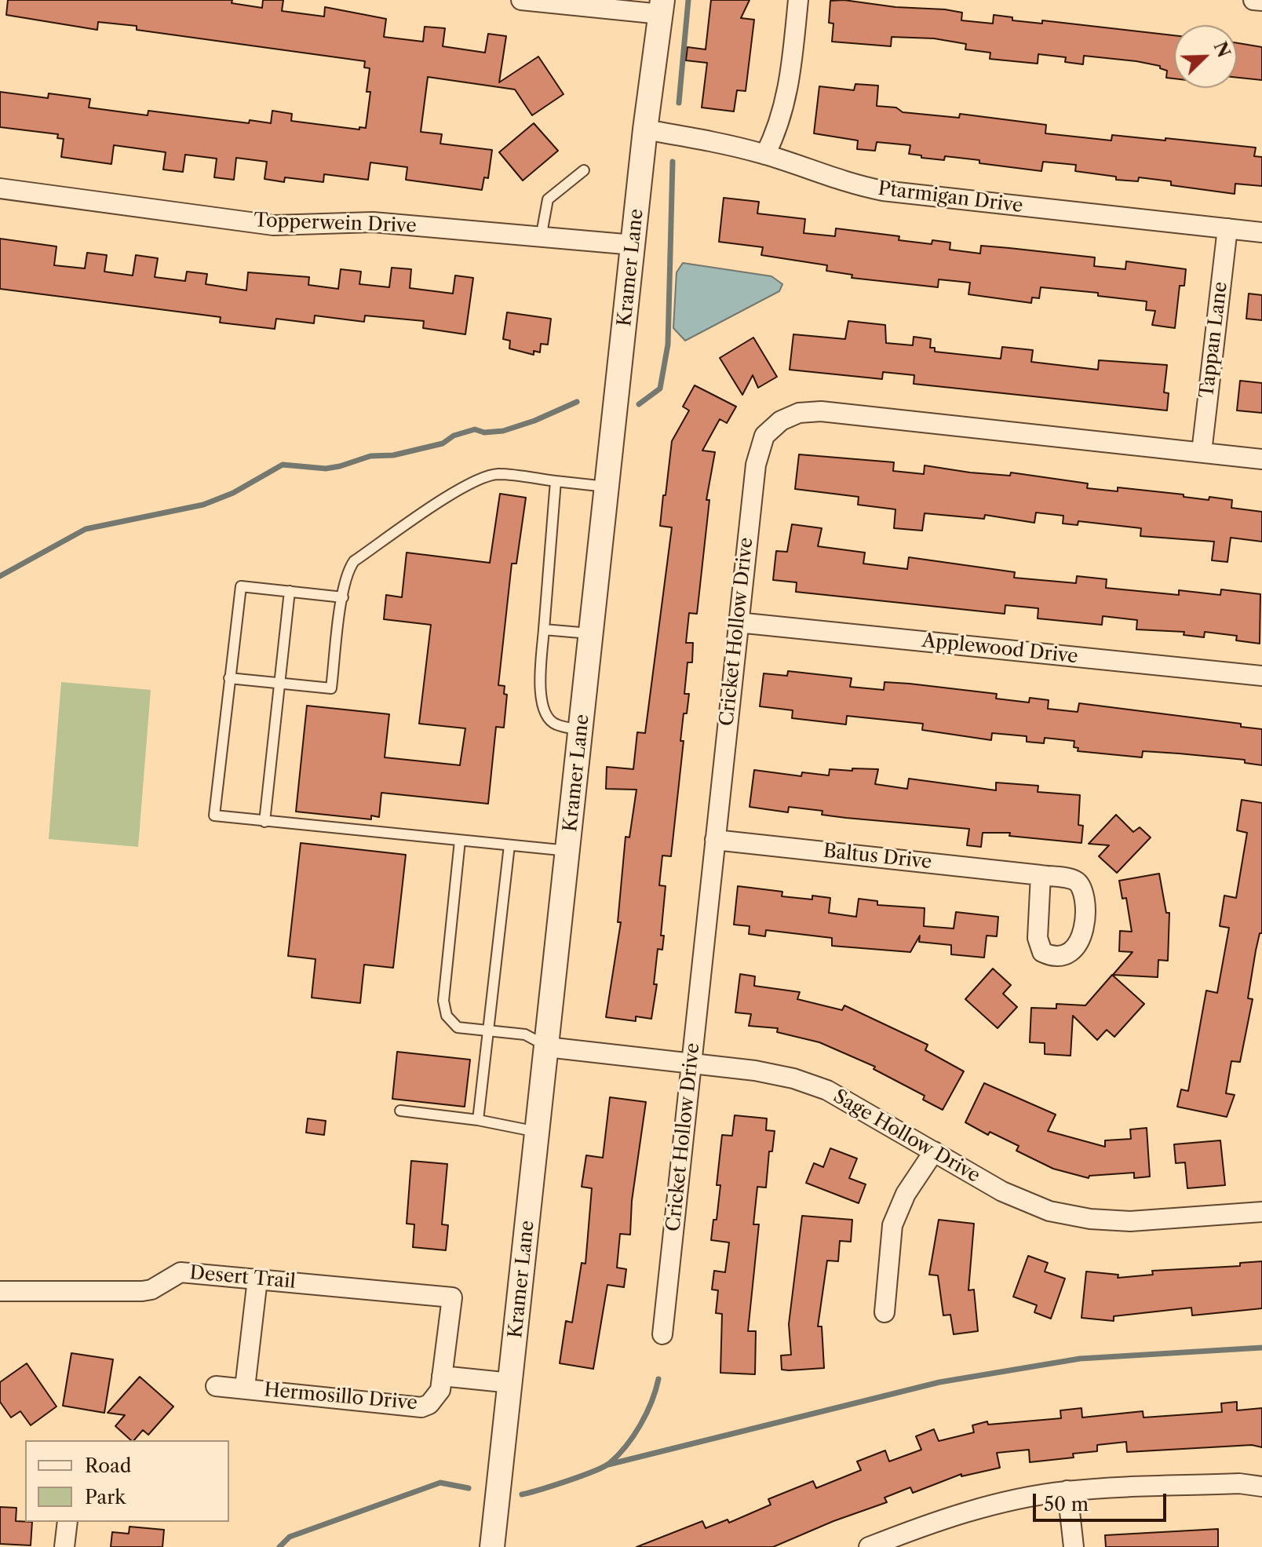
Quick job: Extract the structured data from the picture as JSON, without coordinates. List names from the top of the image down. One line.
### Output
{"streets":{"street":["Ptarmigan Drive","Topperwein Drive","Kramer Lane","Tappan Lane","Cricket Hollow Drive","Applewood Drive","Baltus Drive","Sage Hollow Drive","Desert Trail","Hermosillo Drive"]},"crossings":[["Ptarmigan Drive","Kramer Lane"],["Ptarmigan Drive","Tappan Lane"],["Topperwein Drive","Kramer Lane"],["Kramer Lane","Sage Hollow Drive"],["Tappan Lane","Cricket Hollow Drive"],["Cricket Hollow Drive","Applewood Drive"],["Cricket Hollow Drive","Baltus Drive"],["Cricket Hollow Drive","Sage Hollow Drive"],["Desert Trail","Hermosillo Drive"]],"legend":["Road","Park"],"scale_bar":"50 m","north":"top right"}
